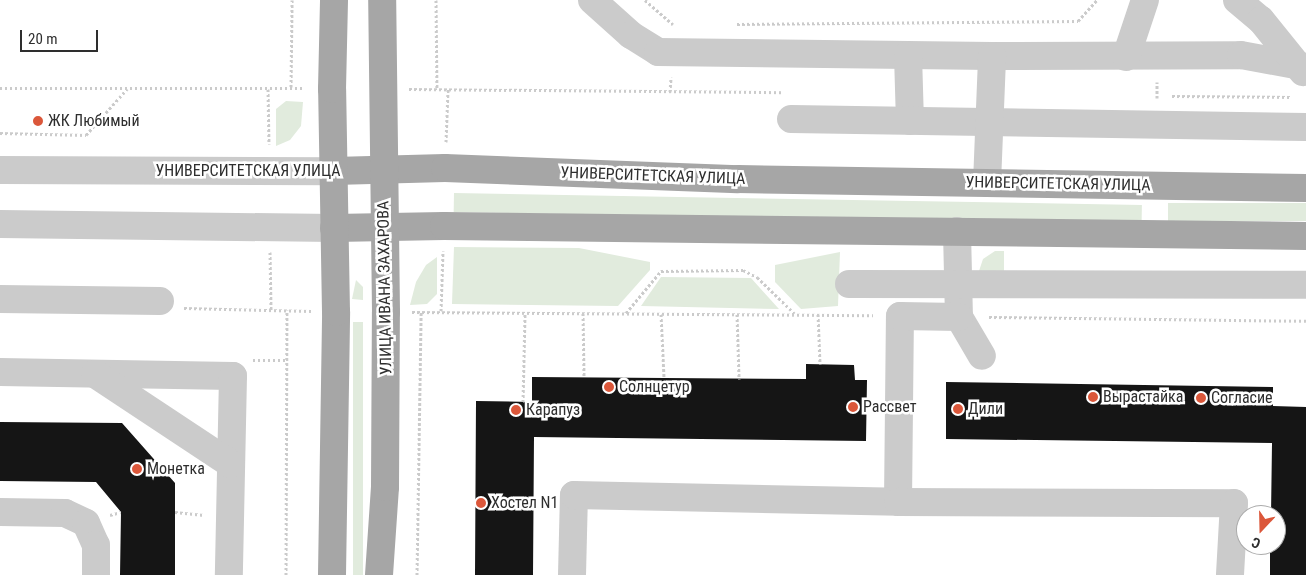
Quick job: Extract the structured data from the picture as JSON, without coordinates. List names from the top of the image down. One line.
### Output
{"streets":{"main road":["УНИВЕРСИТЕТСКАЯ УЛИЦА","УЛИЦА ИВАНА ЗАХАРОВА"]},"crossings":[["УНИВЕРСИТЕТСКАЯ УЛИЦА","УЛИЦА ИВАНА ЗАХАРОВА"]],"places":["ЖК Любимый","Солнцетур","Вырастайка","Согласие","Рассвет","Дили","Карапуз","Монетка","Хостел N1"],"scale_bar":"20 m","north":"bottom"}
